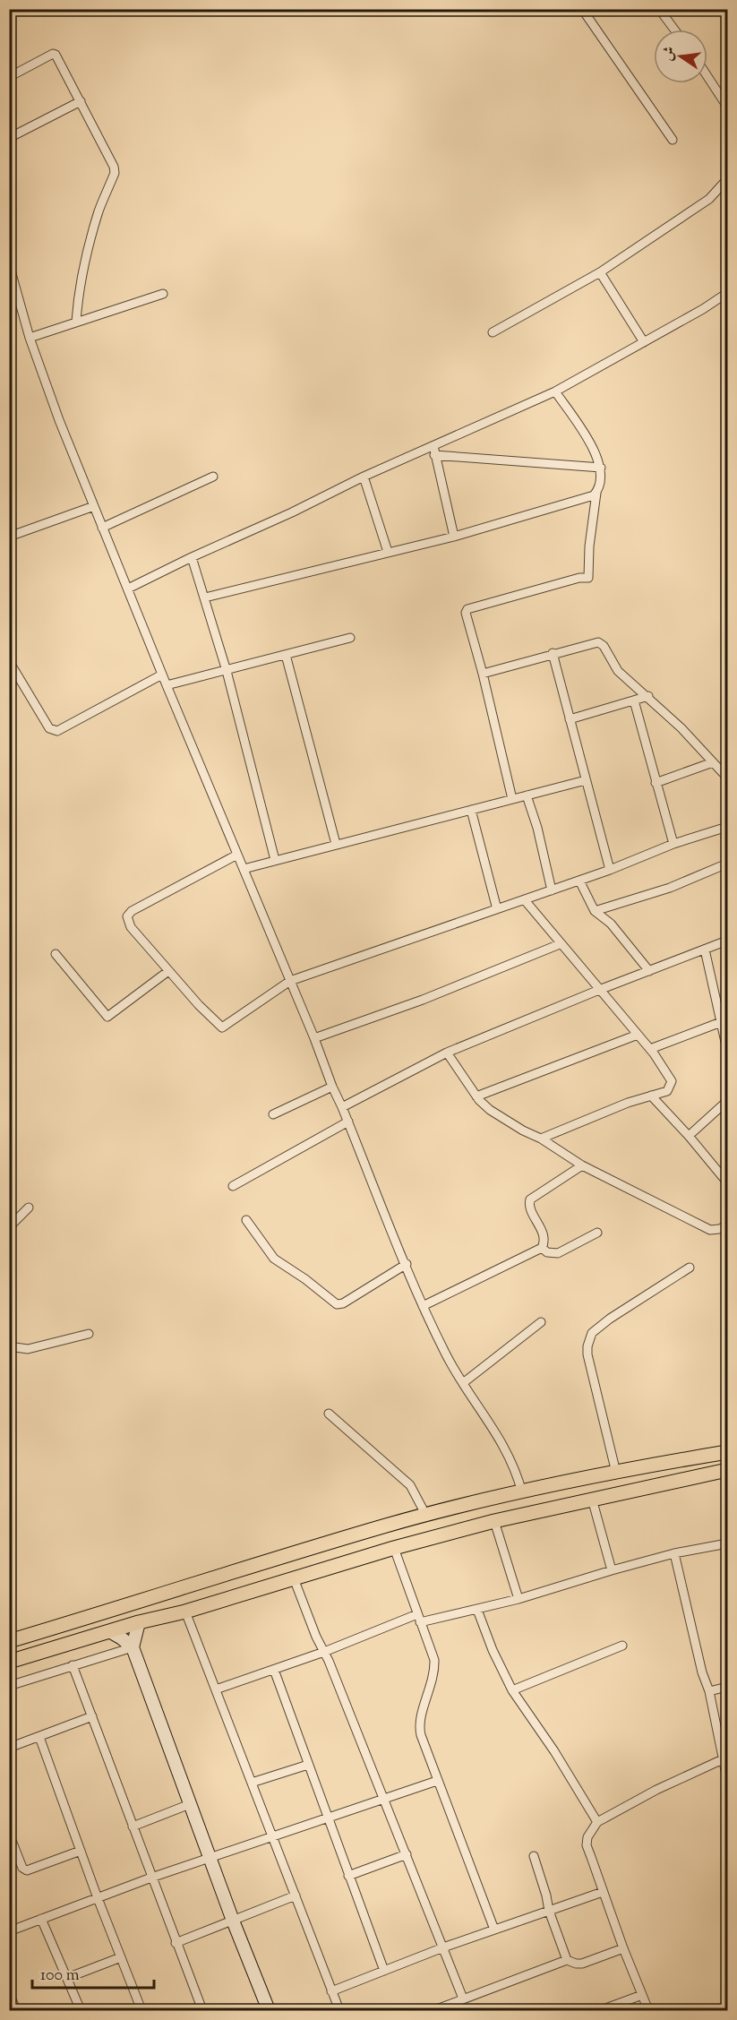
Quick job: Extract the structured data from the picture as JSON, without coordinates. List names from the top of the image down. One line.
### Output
{"scale_bar":"100 m","north":"left"}
